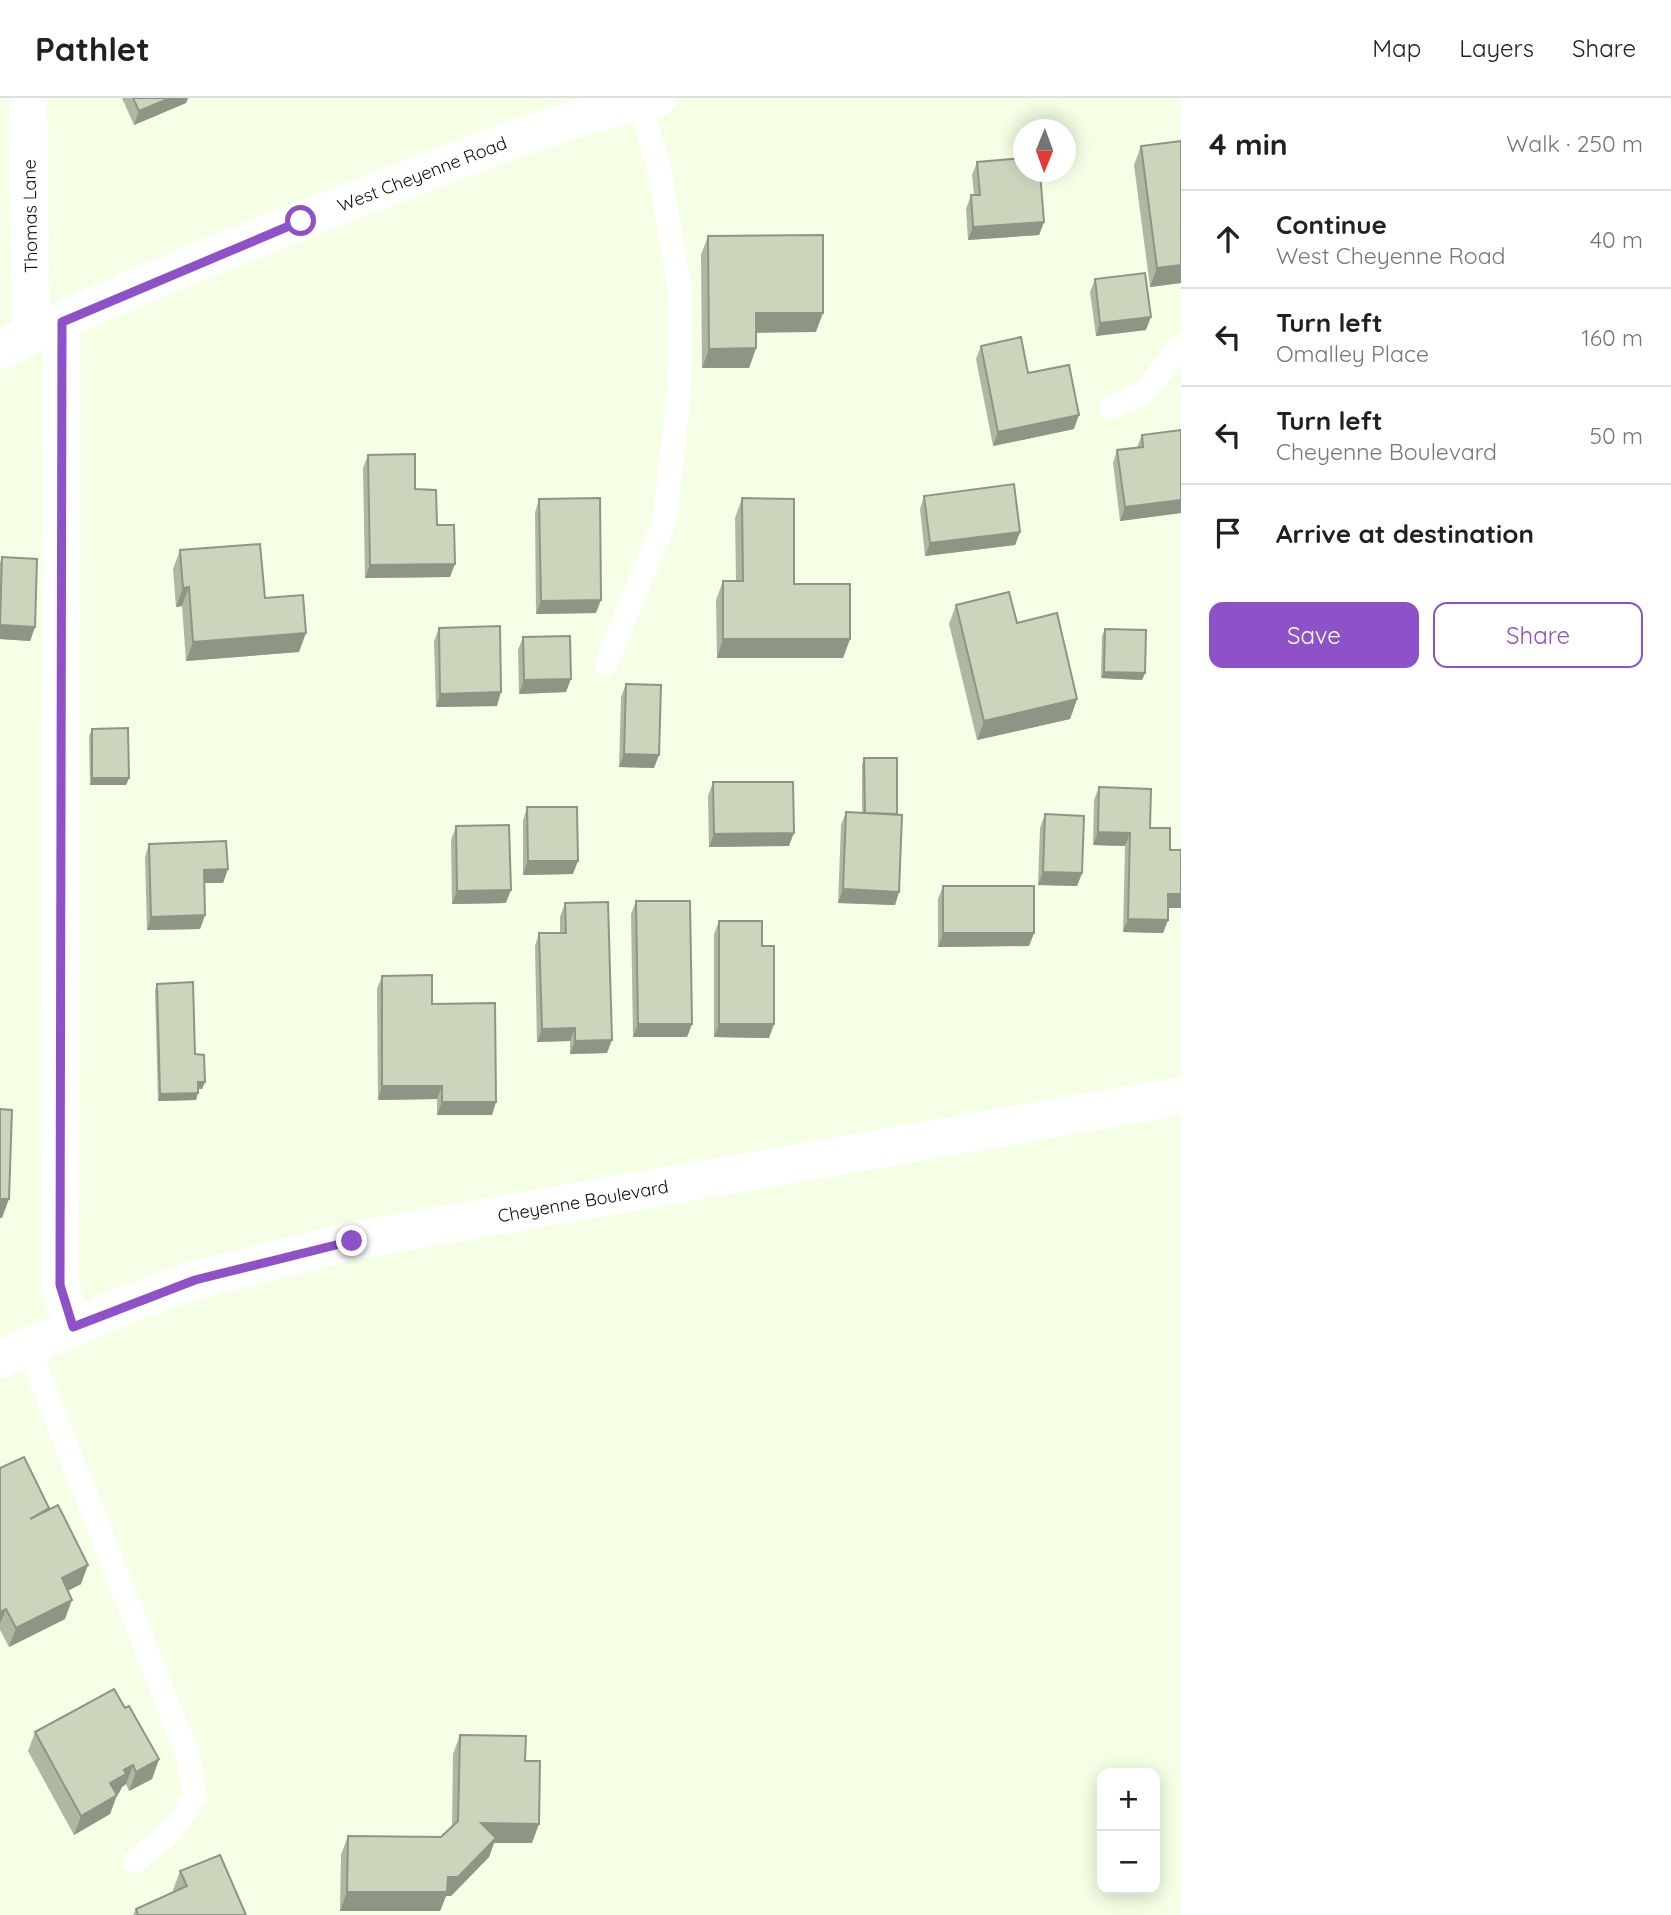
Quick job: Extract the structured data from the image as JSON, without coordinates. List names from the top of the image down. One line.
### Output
{"streets":{"main road":["West Cheyenne Road","Thomas Lane","Cheyenne Boulevard"]},"crossings":[["West Cheyenne Road","Thomas Lane"],["Thomas Lane","Cheyenne Boulevard"]],"north":"bottom","page":{"header":"Pathlet","nav":["Map","Layers","Share"],"heading":["4 min","Walk · 250 m"],"list":[["Continue","West Cheyenne Road","40 m"],["Turn left","Omalley Place","160 m"],["Turn left","Cheyenne Boulevard","50 m"],"Arrive at destination"],"buttons":["Save","Share"],"map_buttons":["+","−"]}}
